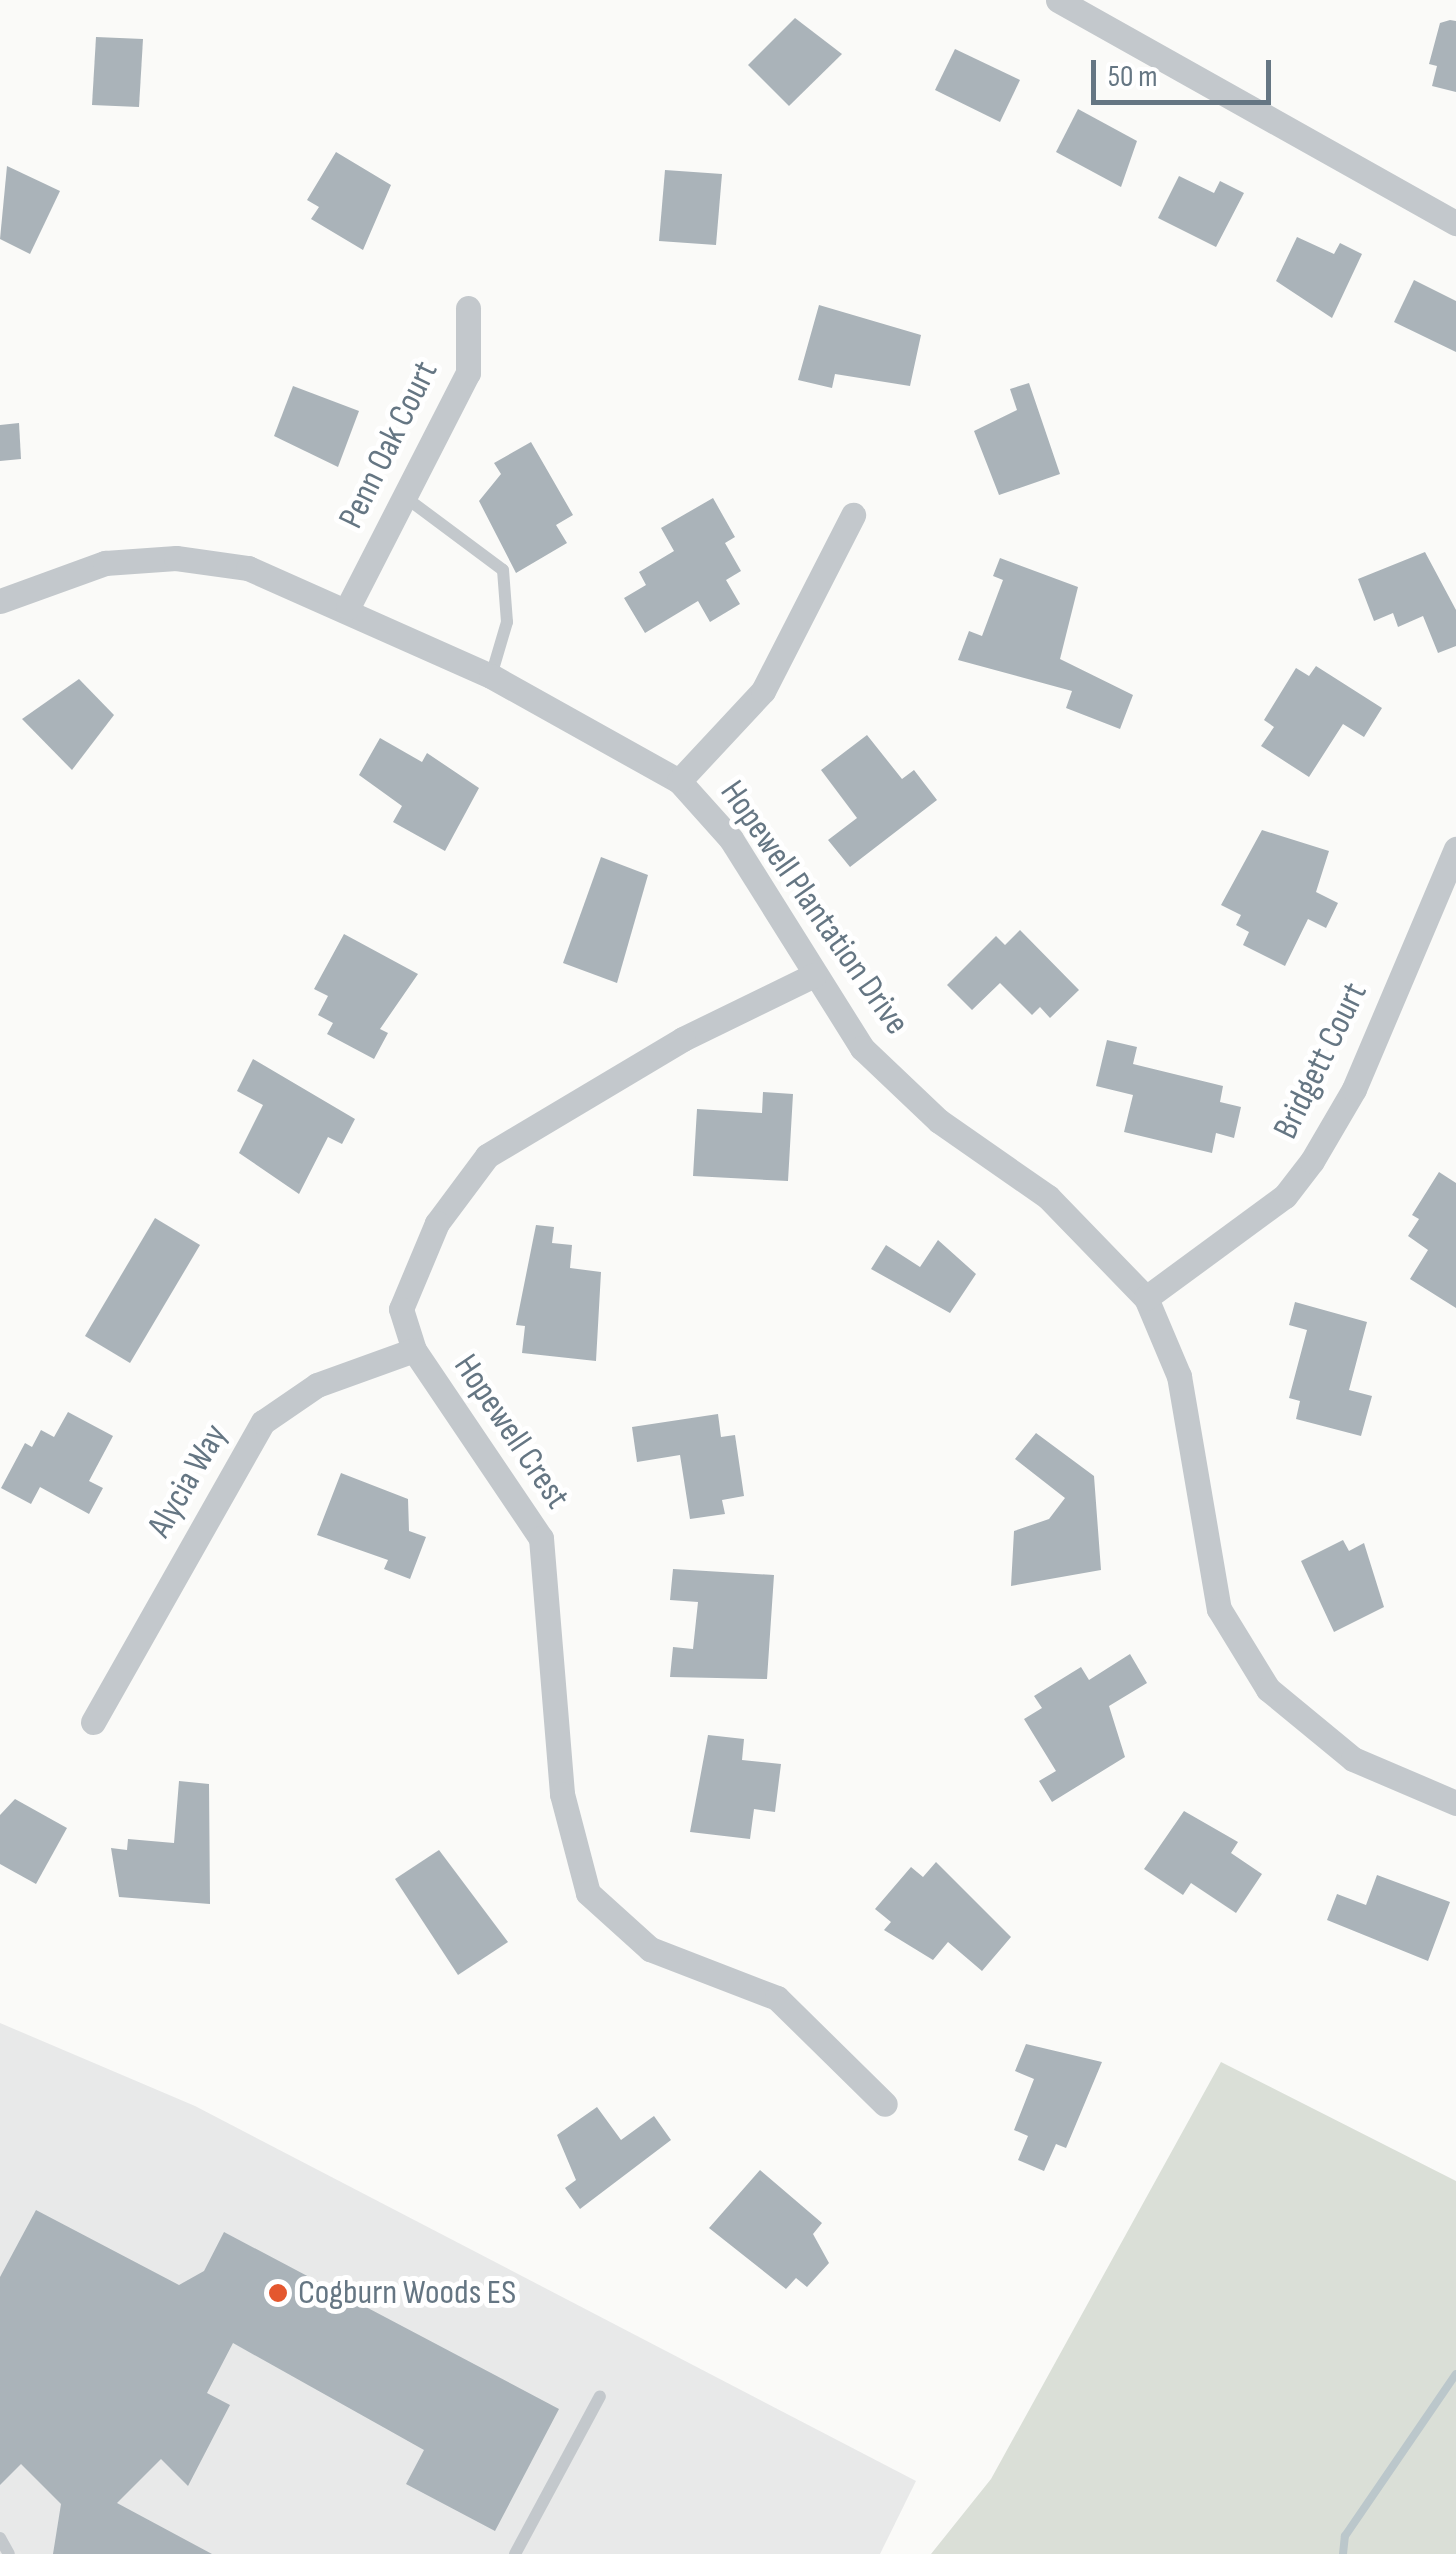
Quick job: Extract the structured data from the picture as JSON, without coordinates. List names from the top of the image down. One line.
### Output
{"streets":{"street":["Penn Oak Court","Hopewell Plantation Drive","Bridgett Court","Hopewell Crest","Alycia Way"]},"crossings":[["Penn Oak Court","Hopewell Plantation Drive"],["Hopewell Plantation Drive","Bridgett Court"],["Hopewell Plantation Drive","Hopewell Crest"],["Hopewell Crest","Alycia Way"]],"places":["Cogburn Woods ES"],"scale_bar":"50 m"}
